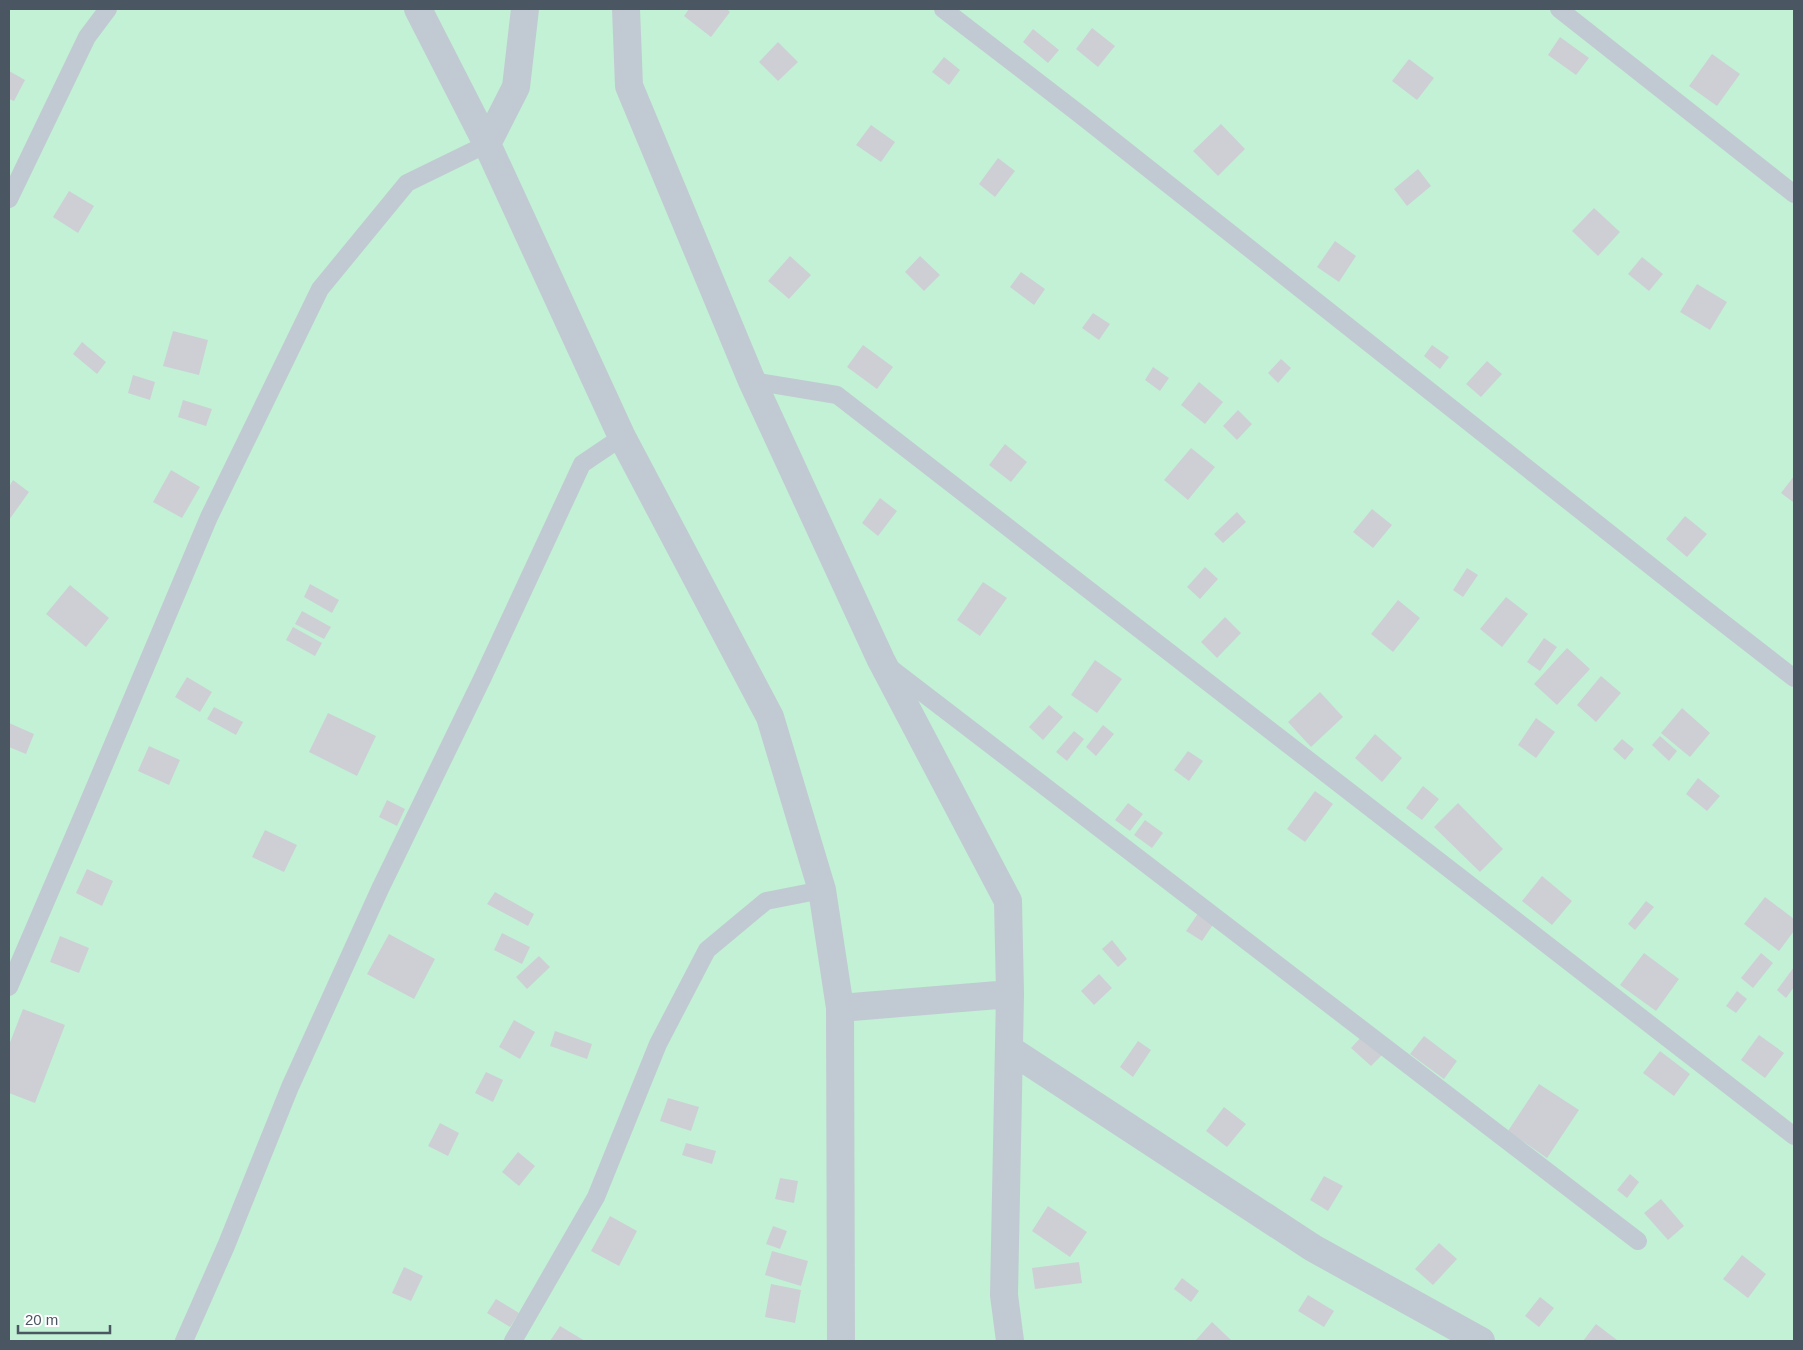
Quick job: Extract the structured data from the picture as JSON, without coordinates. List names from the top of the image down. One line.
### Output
{"scale_bar":"20 m"}
